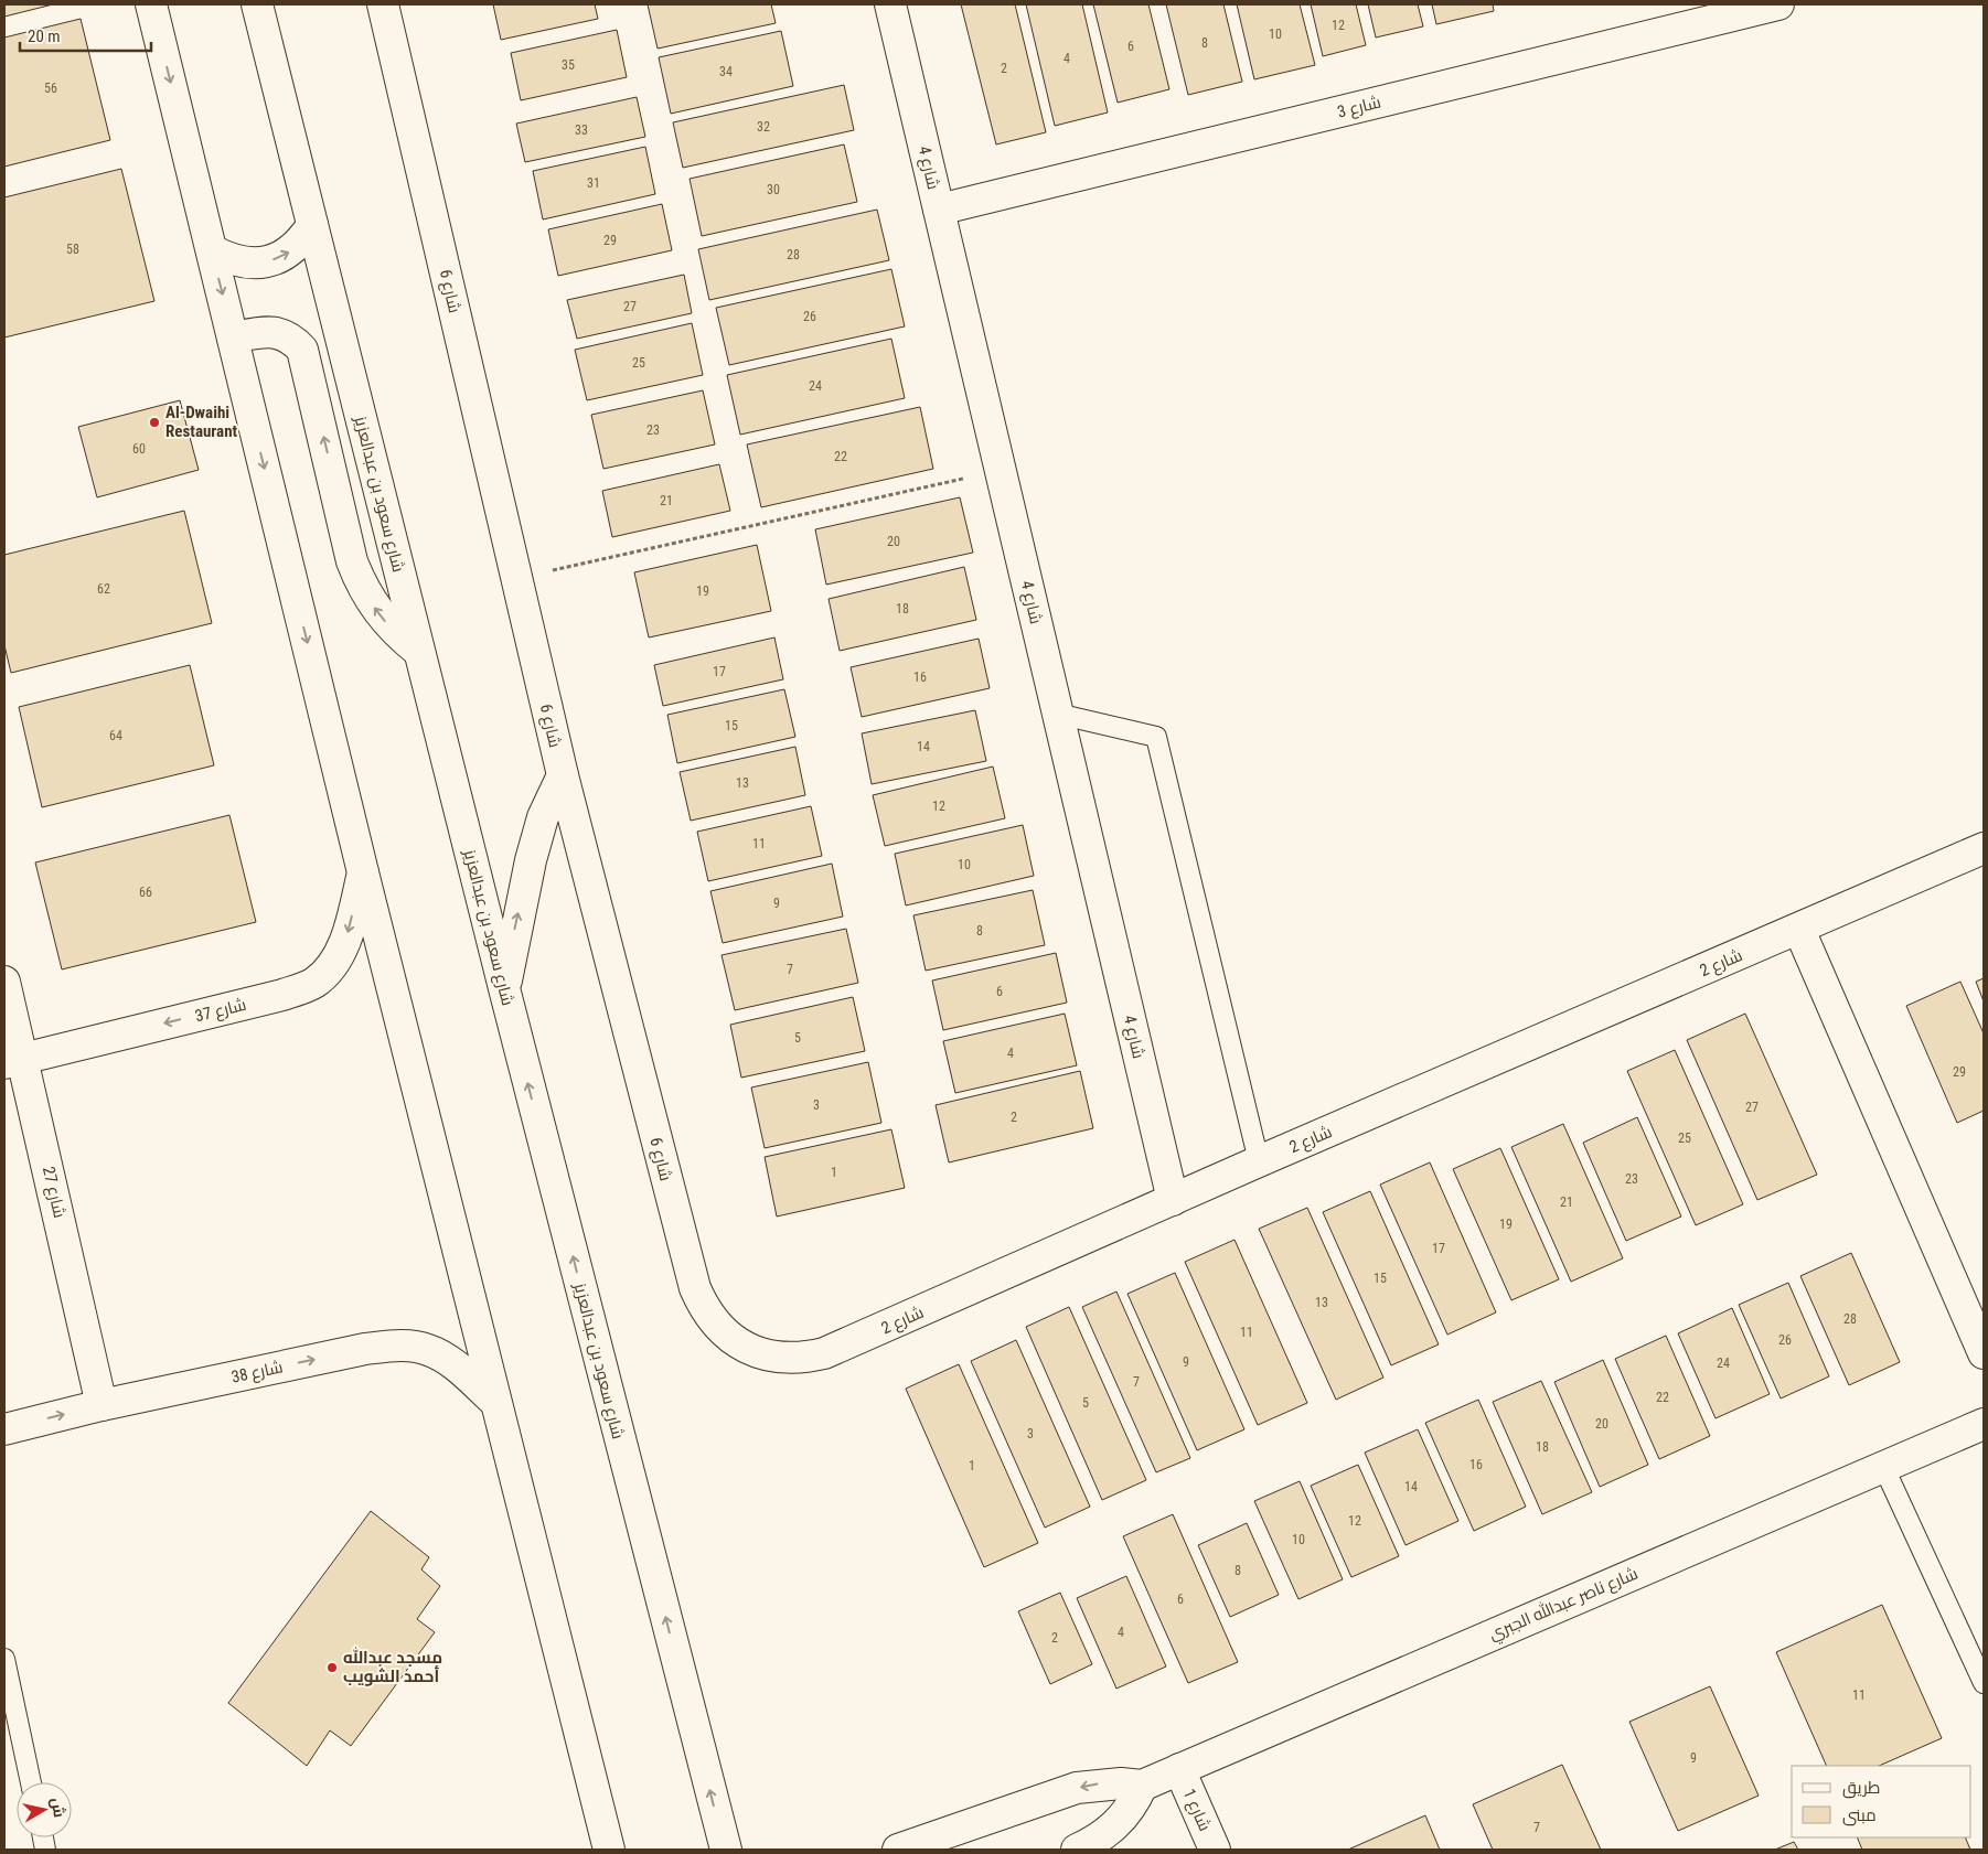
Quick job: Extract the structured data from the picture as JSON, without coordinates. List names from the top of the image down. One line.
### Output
{"streets":{"street":["شارع 3","شارع 4","شارع 6","شارع سعود بن عبدالعزيز","شارع 2","شارع 37","شارع 27","شارع 38","شارع ناصر عبدالله الجبري","شارع 1"]},"crossings":[["شارع 3","شارع 4"],["شارع 4","شارع 2"],["شارع 6","شارع 2"],["شارع 37","شارع 27"],["شارع 27","شارع 38"],["شارع ناصر عبدالله الجبري","شارع 1"]],"one_way":["شارع 37","شارع 38"],"places":["Al-Dwaihi Restaurant","مسجد عبدالله أحمد الشويب"],"house_numbers":["12","10","8","6","4","35","2","34","56","32","33","31","30","29","58","28","27","26","25","24","23","60","22","21","20","62","19","18","17","16","15","64","14","13","12","11","10","66","9","8","7","6","5","4","29","3","27","2","25","1","23","21","19","17","15","13","28","11","26","9","24","7","22","5","20","3","18","16","1","14","12","10","8","6","4","2","11","9","7"],"legend":["طريق","مبنى"],"scale_bar":"20 m","north":"right"}
